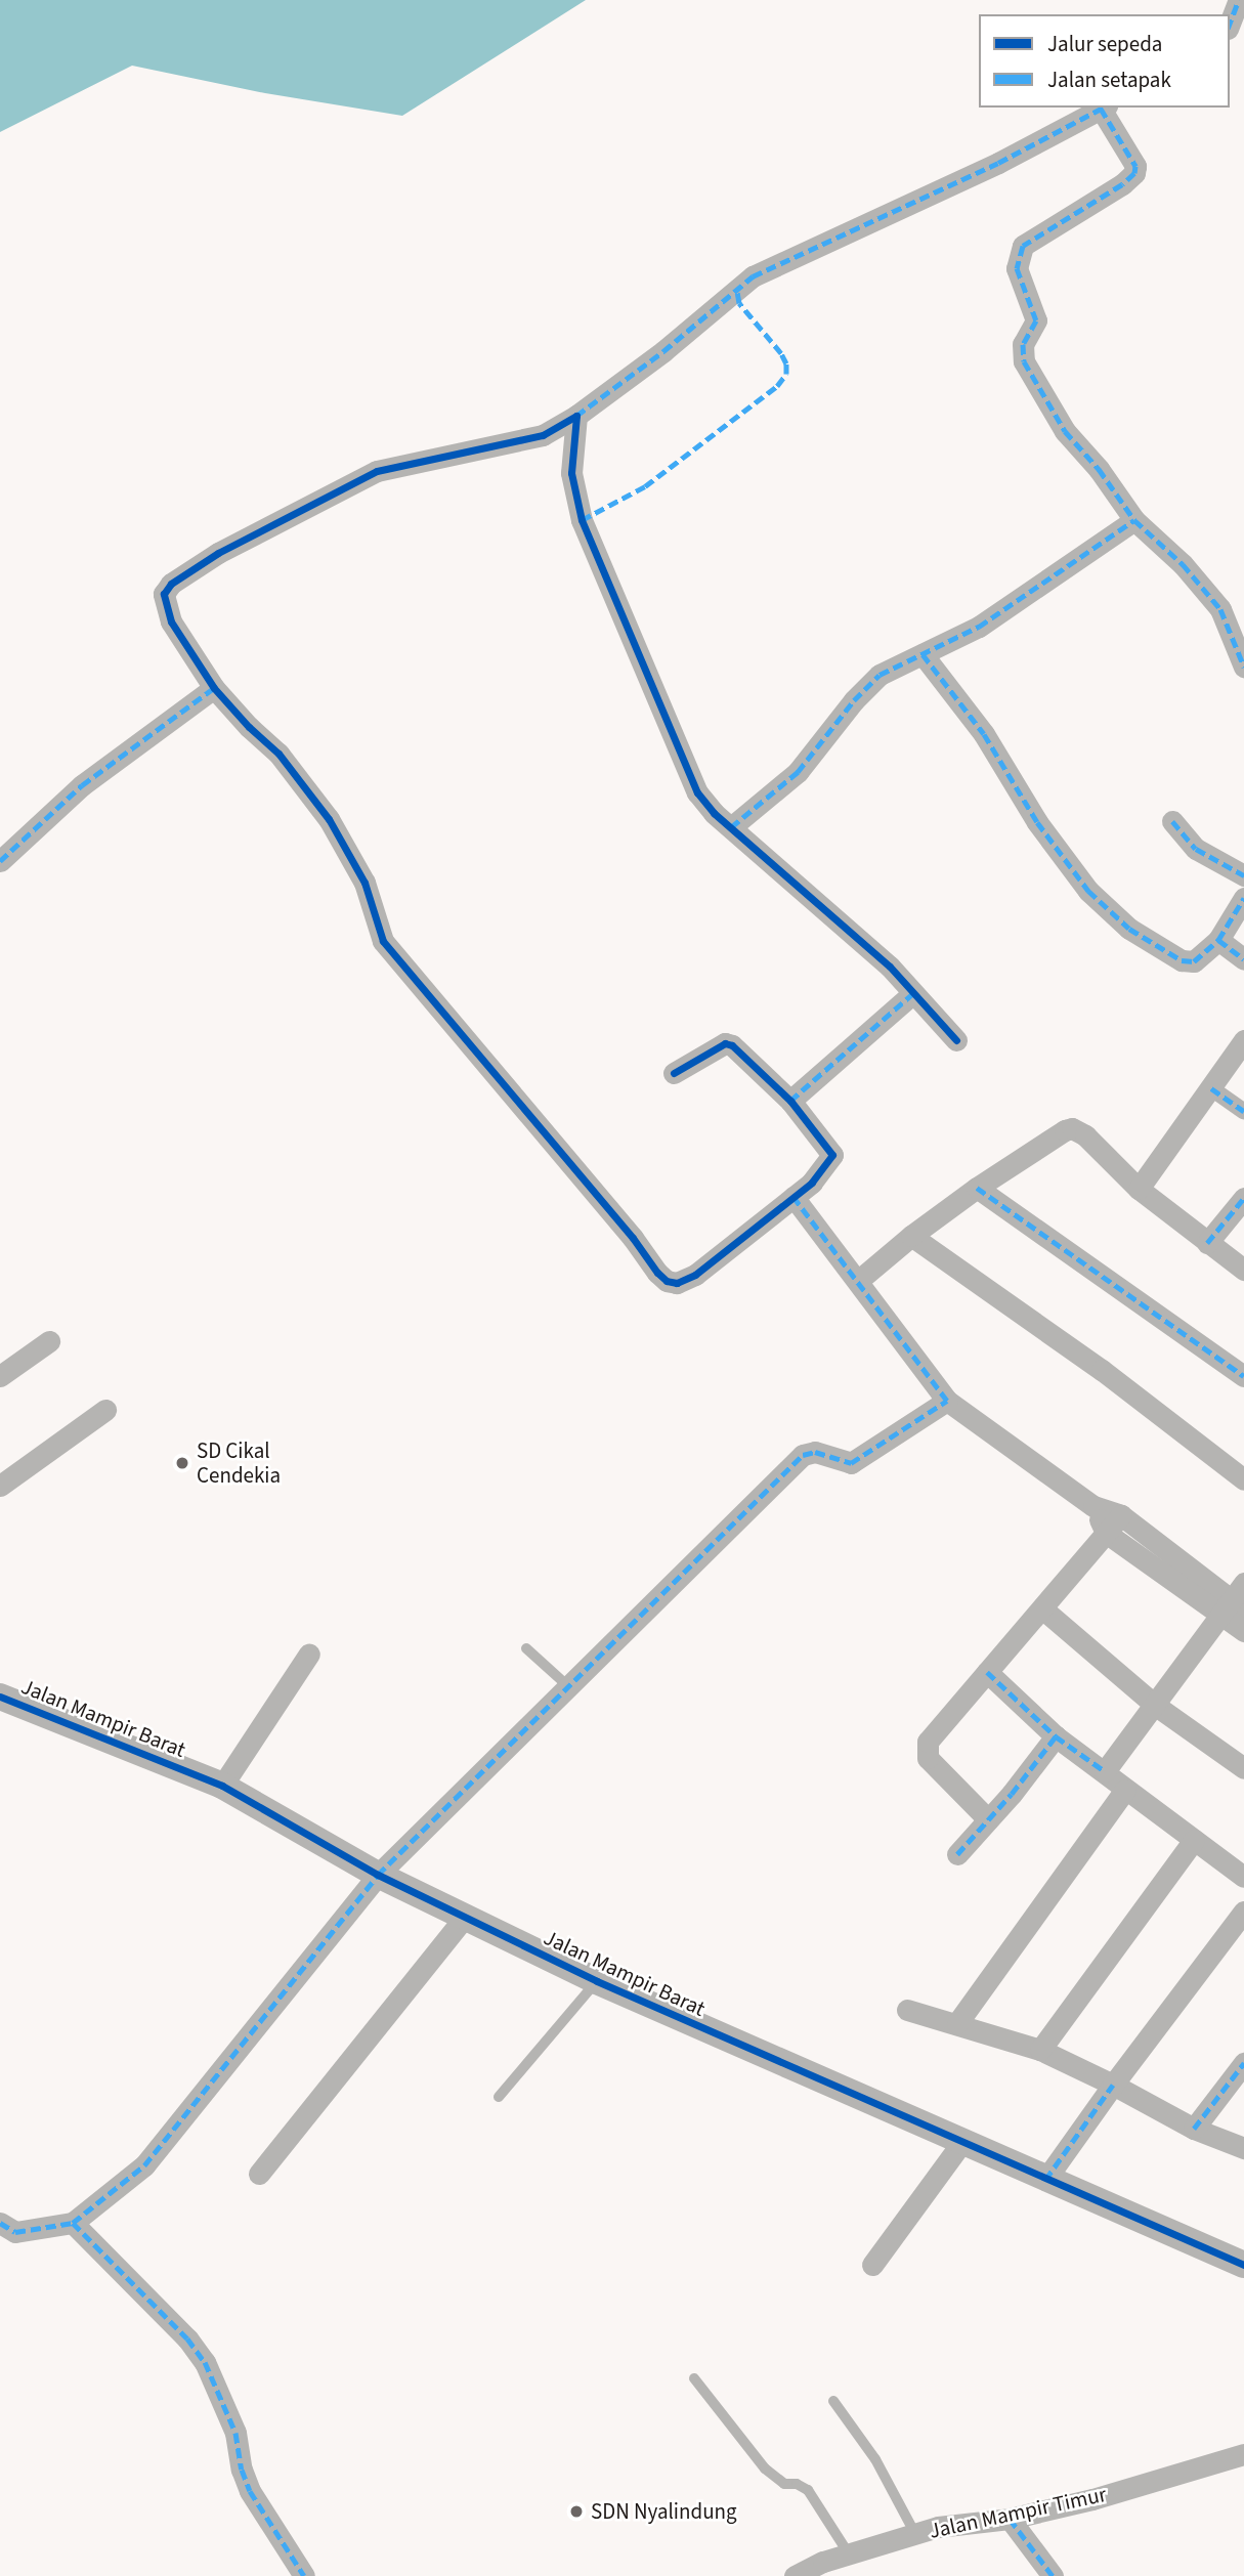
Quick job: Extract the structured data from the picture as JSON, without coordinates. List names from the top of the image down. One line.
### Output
{"streets":{"street":["Jalan Mampir Barat","Jalan Mampir Timur"]},"places":["SD Cikal Cendekia","SDN Nyalindung"],"legend":["Jalur sepeda","Jalan setapak"]}
